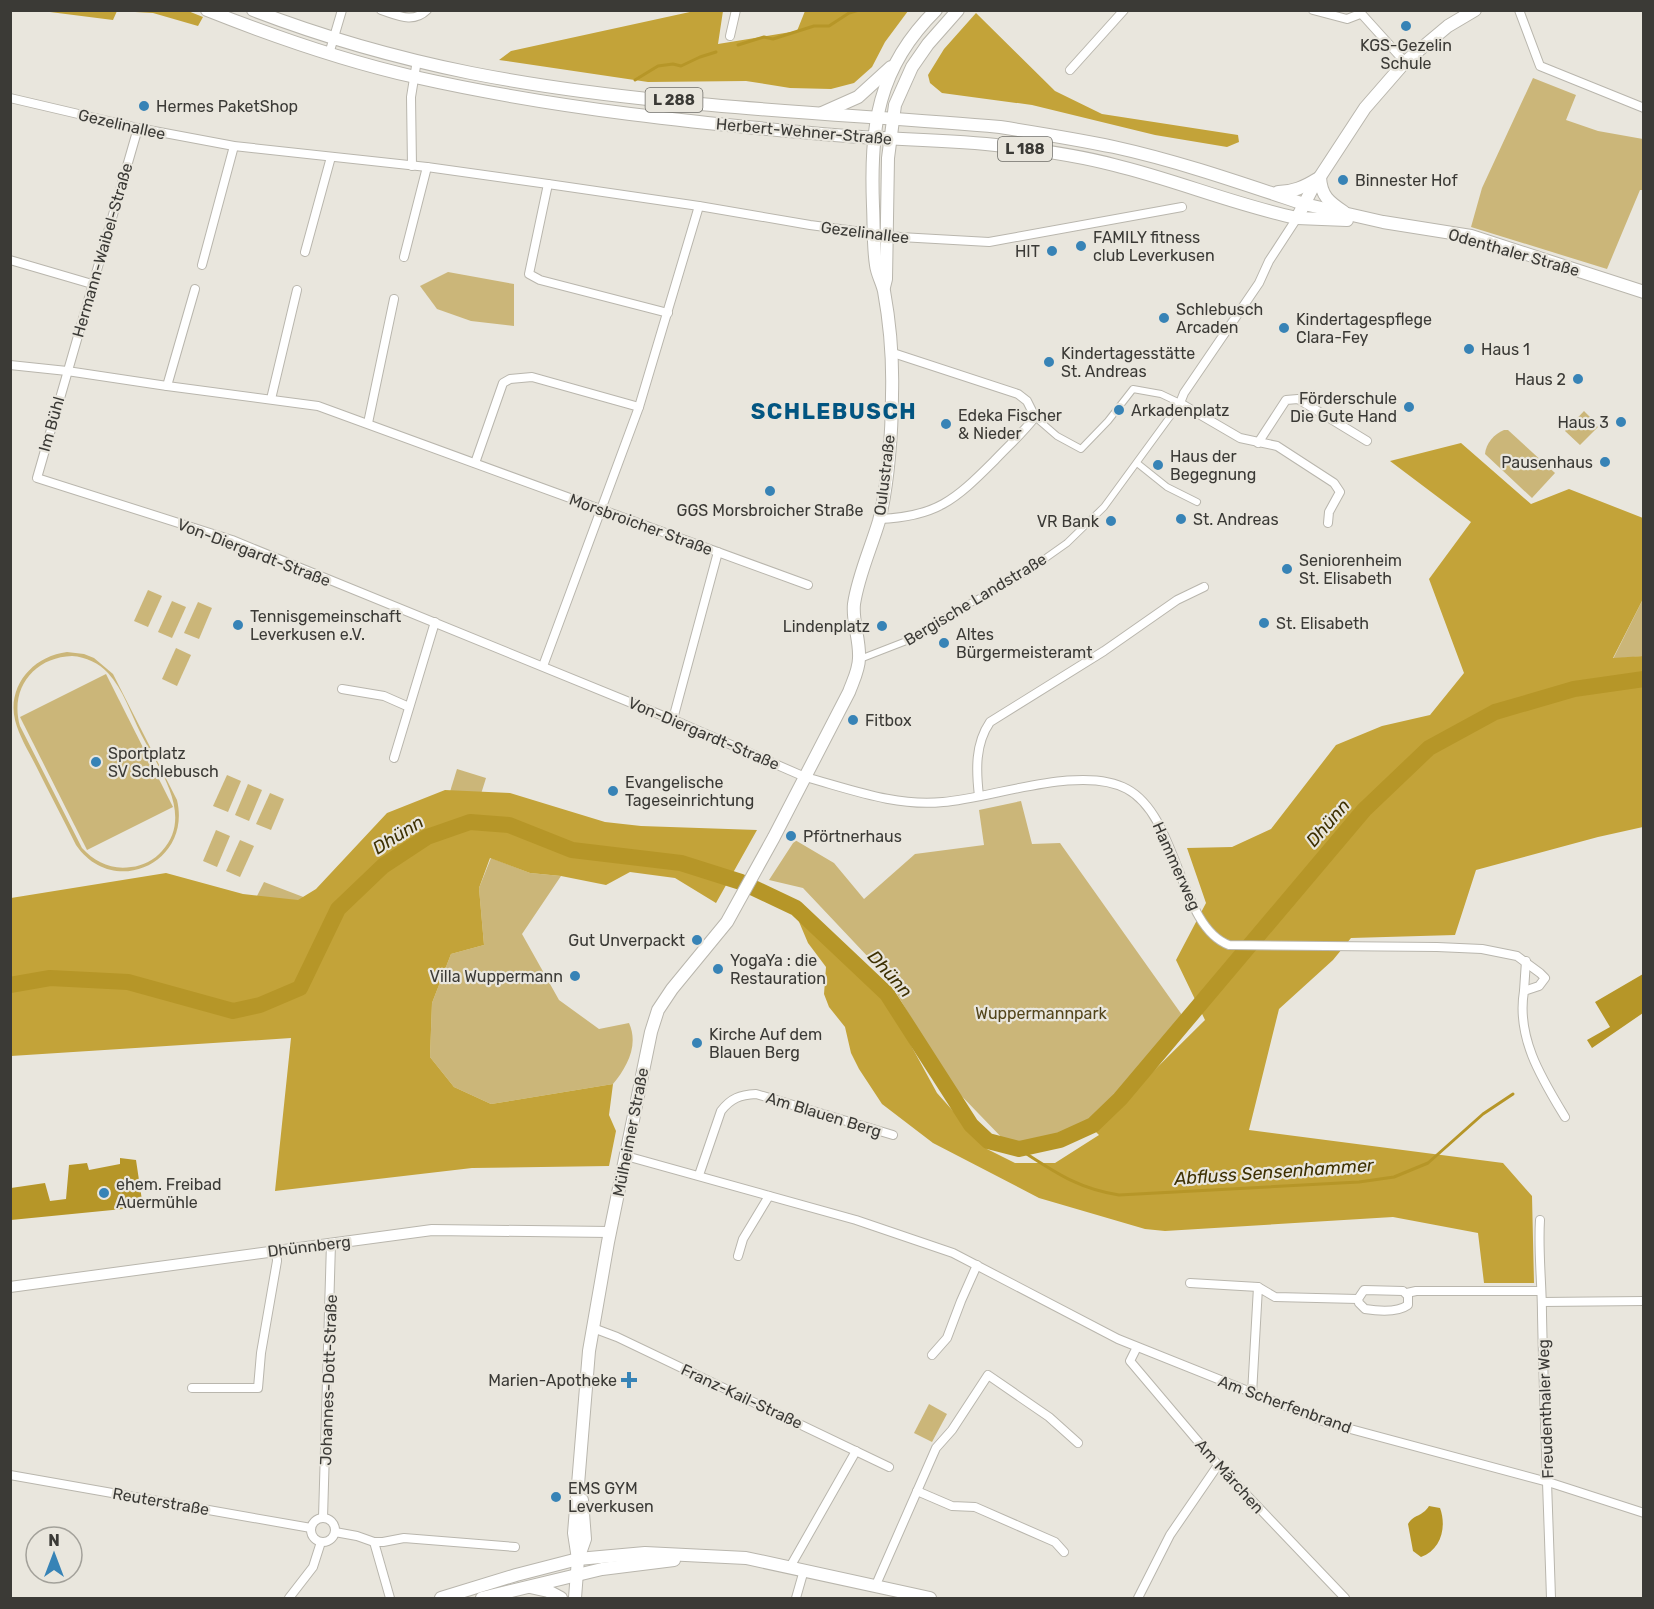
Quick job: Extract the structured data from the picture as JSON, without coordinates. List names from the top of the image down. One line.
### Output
{"streets":{"main road":["L 288","Herbert-Wehner-Straße","L 188","Odenthaler Straße","Oulustraße","Mülheimer Straße"],"street":["Gezelinallee","Hermann-Waibel-Straße","Im Bühl","Morsbroicher Straße","Von-Diergardt-Straße","Bergische Landstraße","Hammerweg","Am Blauen Berg","Dhünnberg","Johannes-Dott-Straße","Franz-Kail-Straße","Am Scherfenbrand","Freudenthaler Weg","Am Märchen","Reuterstraße"]},"crossings":[["Gezelinallee","Hermann-Waibel-Straße"],["Gezelinallee","Oulustraße"],["Herbert-Wehner-Straße","Odenthaler Straße"],["Herbert-Wehner-Straße","Oulustraße"],["Herbert-Wehner-Straße","Bergische Landstraße"],["Hermann-Waibel-Straße","Im Bühl"],["Hermann-Waibel-Straße","Morsbroicher Straße"],["Odenthaler Straße","Bergische Landstraße"],["Im Bühl","Morsbroicher Straße"],["Im Bühl","Von-Diergardt-Straße"],["Oulustraße","Bergische Landstraße"],["Von-Diergardt-Straße","Hammerweg"],["Von-Diergardt-Straße","Mülheimer Straße"],["Hammerweg","Mülheimer Straße"],["Am Blauen Berg","Am Scherfenbrand"],["Mülheimer Straße","Dhünnberg"],["Mülheimer Straße","Franz-Kail-Straße"],["Mülheimer Straße","Am Scherfenbrand"],["Dhünnberg","Johannes-Dott-Straße"],["Johannes-Dott-Straße","Reuterstraße"],["Am Scherfenbrand","Freudenthaler Weg"],["Am Scherfenbrand","Am Märchen"]],"districts":["SCHLEBUSCH"],"water":["Dhünn","Abfluss Sensenhammer"],"parks":["Wuppermannpark"],"places":{"other":["KGS-Gezelin Schule","Hermes PaketShop","Binnester Hof","FAMILY fitness club Leverkusen","HIT","Schlebusch Arcaden","Kindertagespflege Clara-Fey","Haus 1","Kindertagesstätte St. Andreas","Haus 2","Förderschule Die Gute Hand","Arkadenplatz","Haus 3","Edeka Fischer & Nieder","Pausenhaus","Haus der Begegnung","GGS Morsbroicher Straße","St. Andreas","VR Bank","Seniorenheim St. Elisabeth","St. Elisabeth","Tennisgemeinschaft Leverkusen e.V.","Lindenplatz","Altes Bürgermeisteramt","Fitbox","Sportplatz SV Schlebusch","Evangelische Tageseinrichtung","Pförtnerhaus","Gut Unverpackt","YogaYa : die Restauration","Villa Wuppermann","Kirche Auf dem Blauen Berg","ehem. Freibad Auermühle","EMS GYM Leverkusen"],"health":["Marien-Apotheke"]},"north":"top"}
